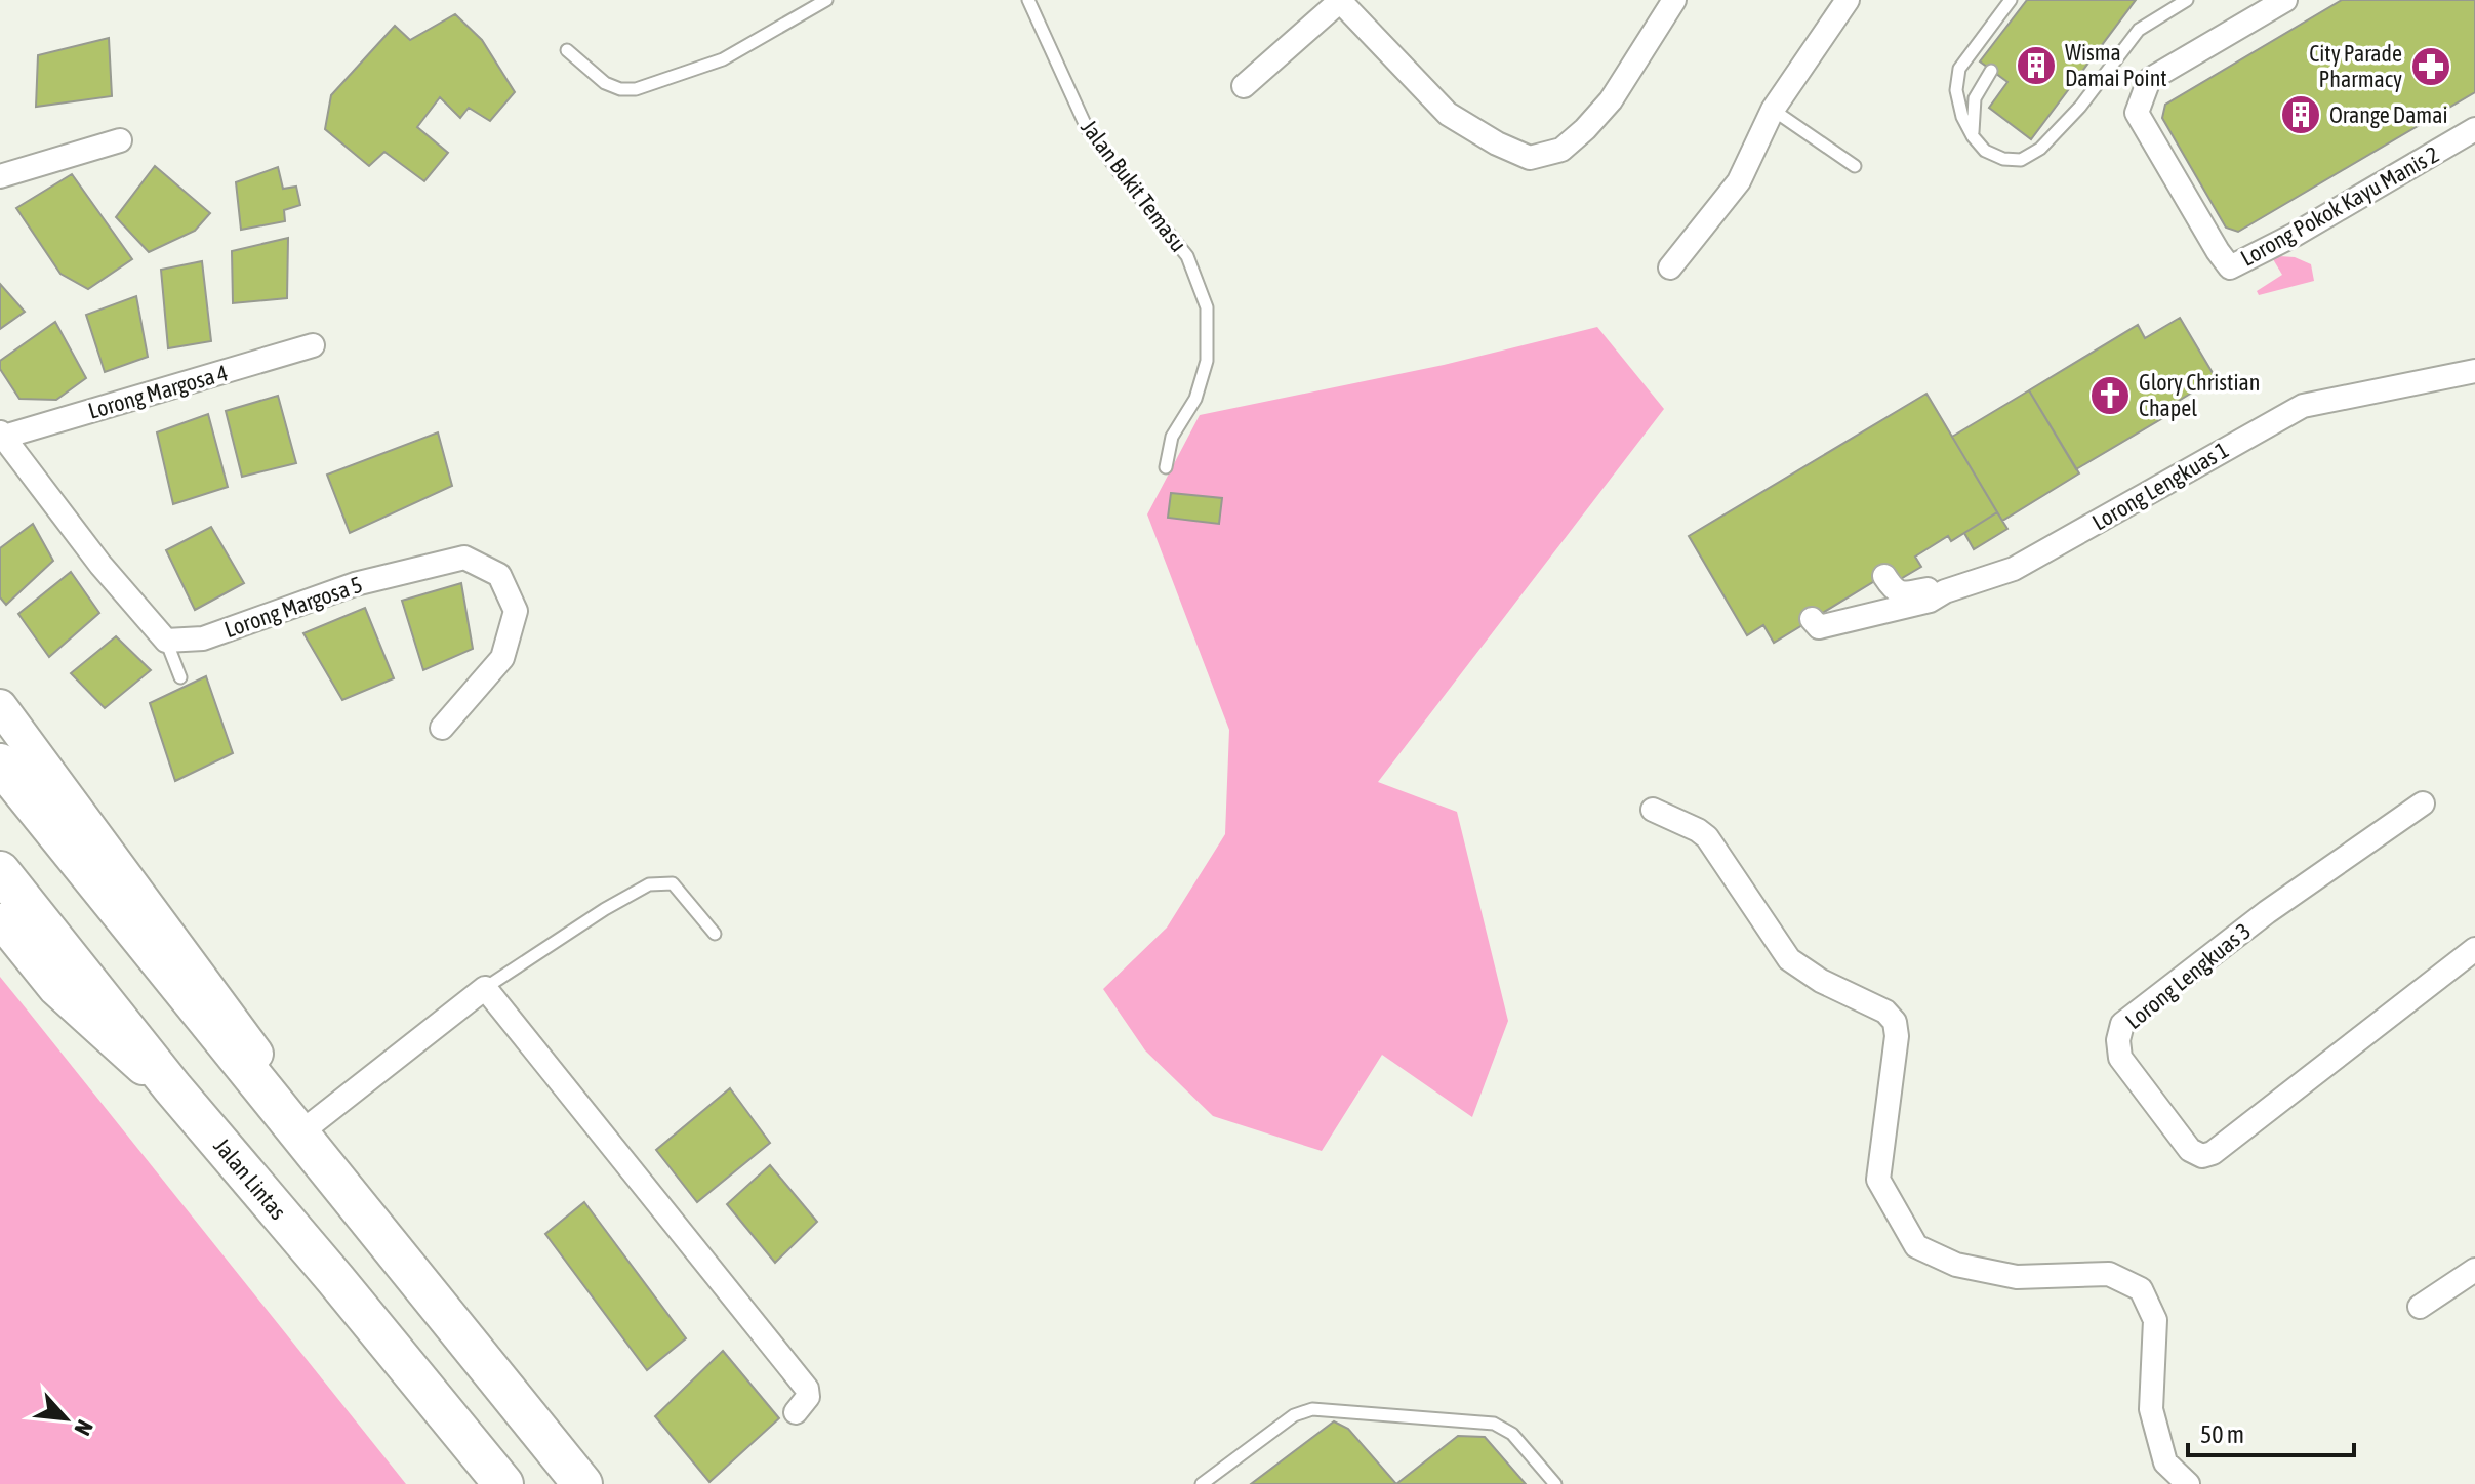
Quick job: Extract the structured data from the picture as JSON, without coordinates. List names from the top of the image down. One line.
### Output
{"streets":{"highway":["Jalan Lintas"],"street":["Lorong Pokok Kayu Manis 2","Lorong Margosa 4","Lorong Lengkuas 1","Lorong Margosa 5","Lorong Lengkuas 3"],"lane":["Jalan Bukit Temasu"]},"places":{"building":["Wisma Damai Point","Orange Damai"],"pharmacy":["City Parade Pharmacy"],"church":["Glory Christian Chapel"]},"scale_bar":"50 m","north":"bottom right"}
